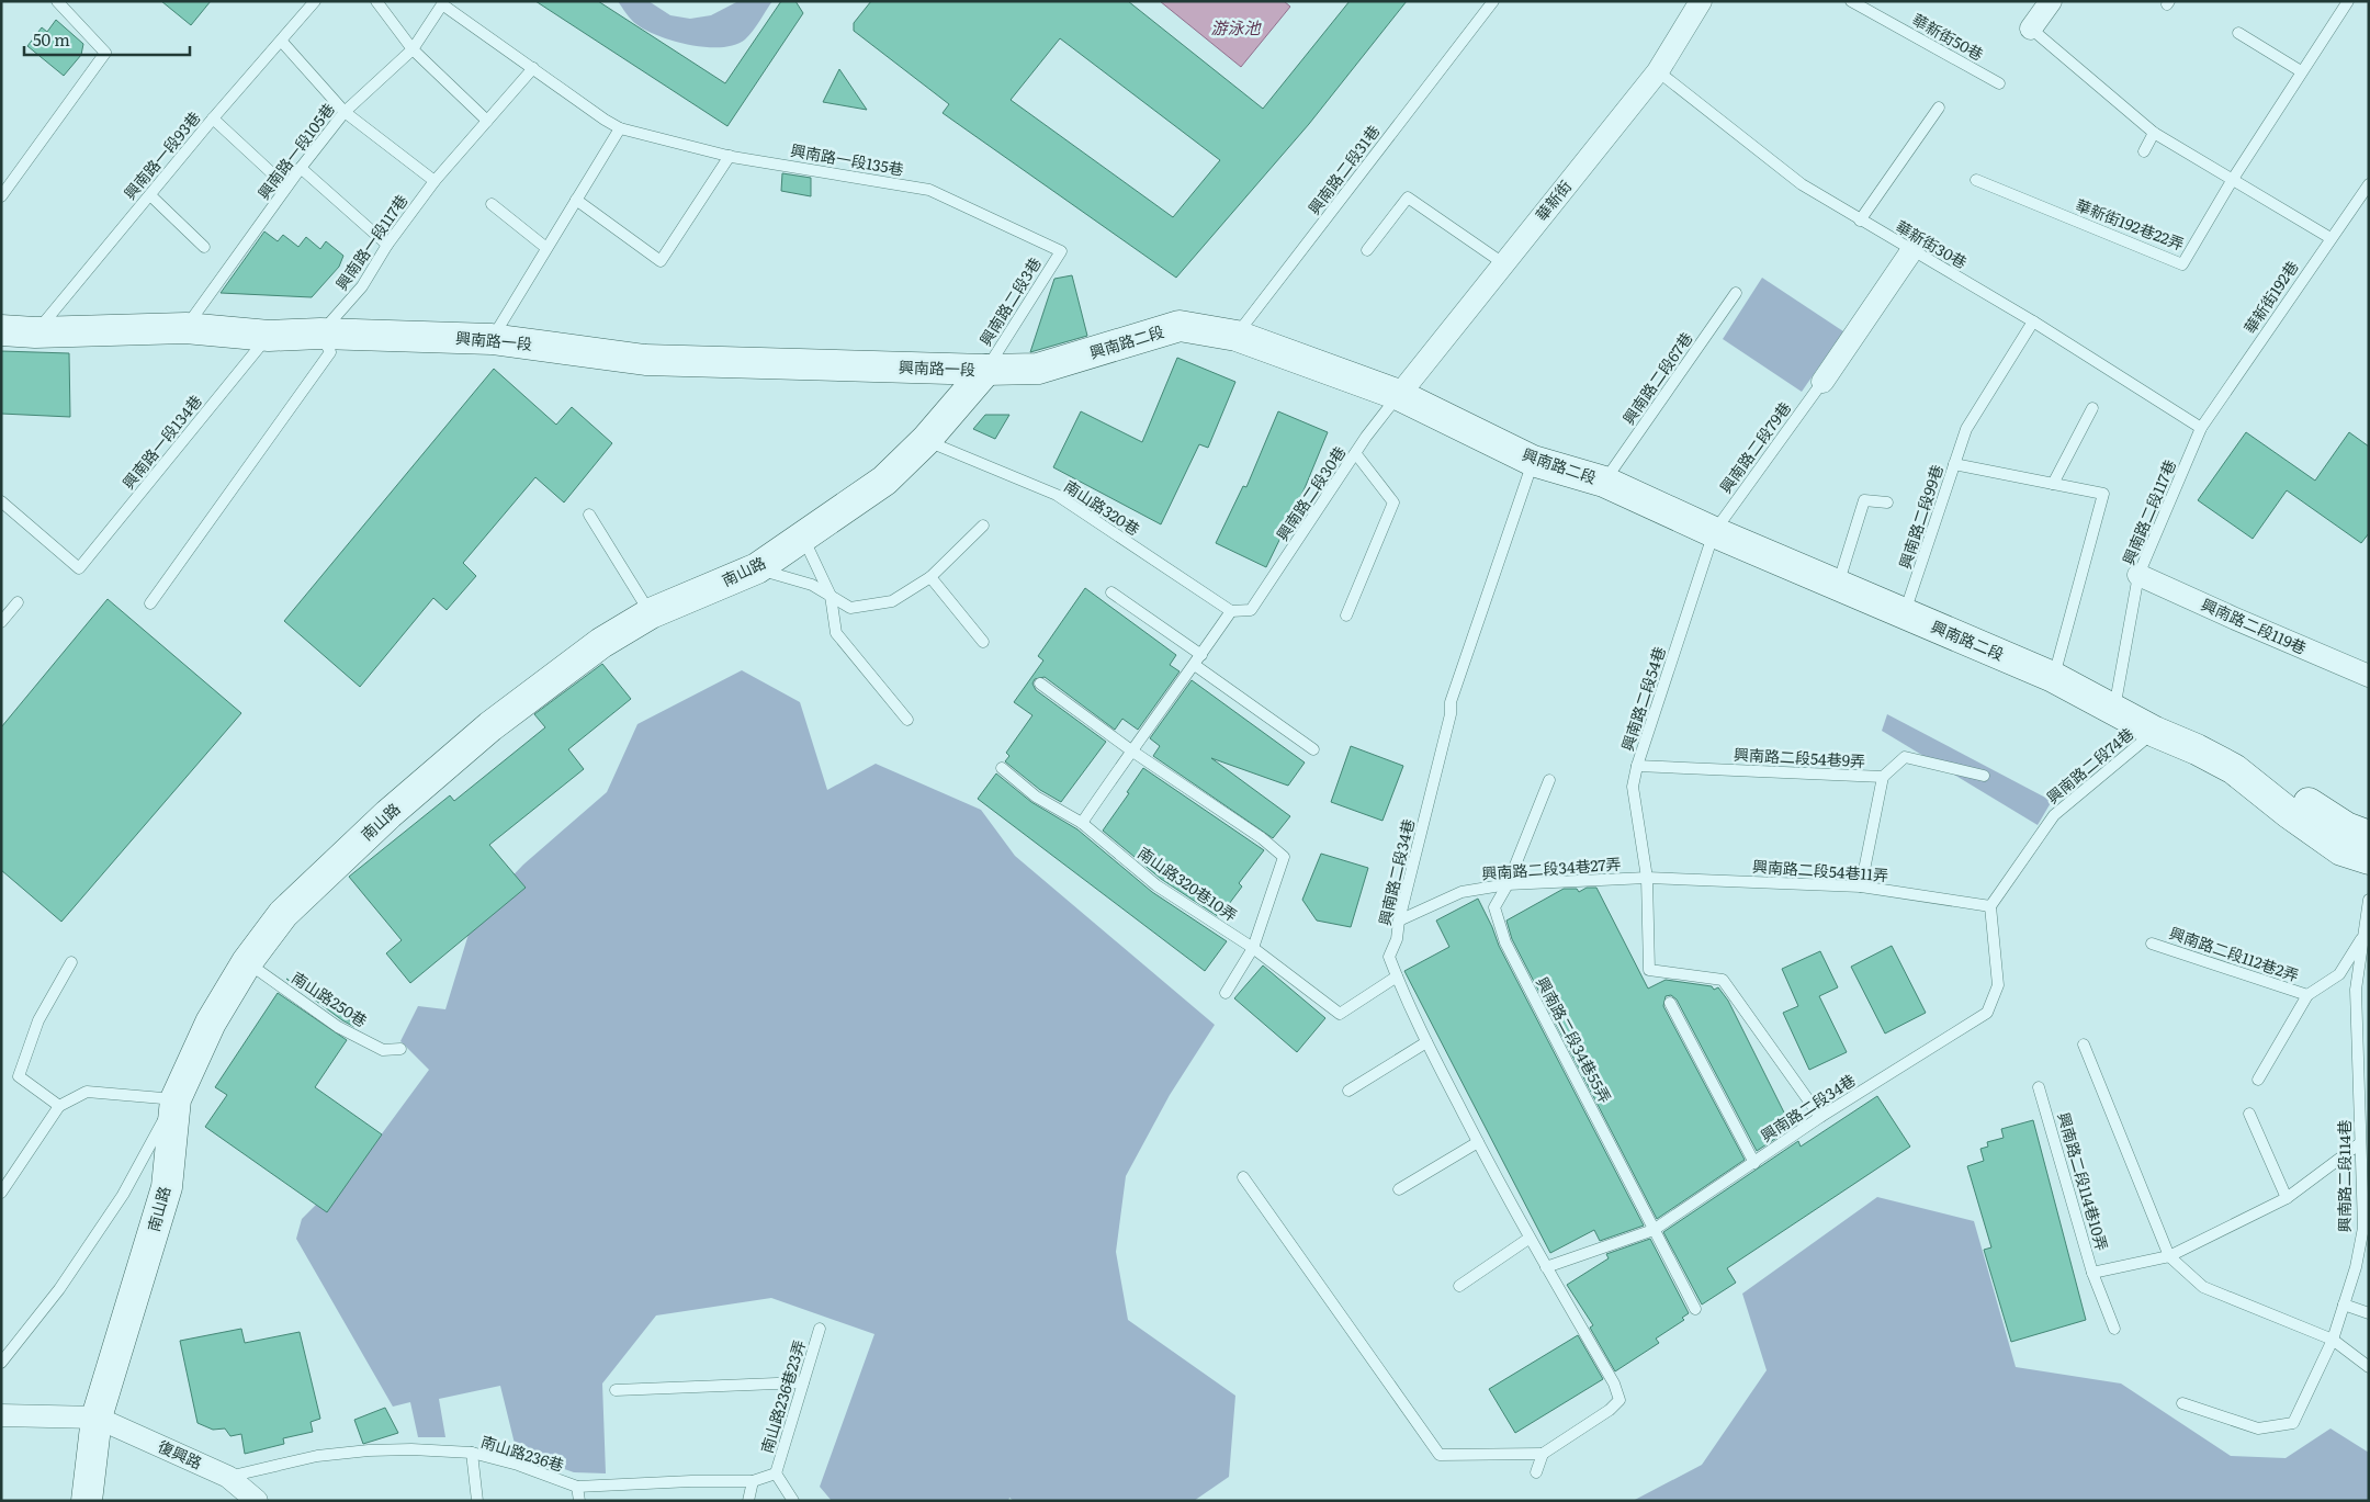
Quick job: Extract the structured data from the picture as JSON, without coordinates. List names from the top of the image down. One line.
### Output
{"streets":{"street":["華新街","興南路一段","興南路二段","南山路","興南路二段119巷","復興路"],"lane":["華新街50巷","興南路一段105巷","興南路一段93巷","興南路一段135巷","興南路二段31巷","華新街192巷22弄","興南路一段117巷","華新街30巷","華新街192巷","興南路二段3巷","興南路二段67巷","興南路一段134巷","興南路二段79巷","興南路二段30巷","南山路320巷","興南路二段117巷","興南路二段99巷","興南路二段54巷","興南路二段54巷9弄","興南路二段74巷","興南路二段34巷27弄","興南路二段54巷11弄","興南路二段34巷","南山路320巷10弄","興南路二段112巷2弄","南山路250巷","興南路二段34巷55弄","興南路二段114巷","興南路二段114巷10弄","南山路236巷23弄","南山路236巷"]},"crossings":[["興南路一段105巷","興南路一段135巷"],["興南路一段105巷","興南路一段"],["興南路一段93巷","興南路一段"],["興南路一段135巷","興南路一段117巷"],["興南路一段135巷","興南路二段3巷"],["興南路二段31巷","興南路二段"],["華新街","華新街30巷"],["華新街","興南路二段"],["華新街","興南路二段30巷"],["興南路一段117巷","興南路一段"],["華新街30巷","華新街192巷"],["華新街30巷","興南路二段117巷"],["華新街30巷","興南路二段99巷"],["華新街192巷","興南路二段117巷"],["興南路二段3巷","興南路一段"],["興南路二段3巷","興南路二段"],["興南路二段3巷","南山路"],["興南路一段","興南路二段"],["興南路一段","興南路一段134巷"],["興南路一段","南山路"],["興南路二段","興南路二段67巷"],["興南路二段","興南路二段79巷"],["興南路二段","興南路二段30巷"],["興南路二段","興南路二段117巷"],["興南路二段","興南路二段99巷"],["興南路二段","南山路"],["興南路二段","興南路二段54巷"],["興南路二段","興南路二段74巷"],["興南路二段","興南路二段34巷"],["興南路二段79巷","興南路二段54巷"],["興南路二段30巷","南山路320巷"],["南山路320巷","南山路"],["興南路二段117巷","興南路二段119巷"],["南山路","南山路250巷"],["南山路","復興路"],["興南路二段54巷","興南路二段54巷9弄"],["興南路二段54巷","興南路二段34巷27弄"],["興南路二段54巷","興南路二段54巷11弄"],["興南路二段54巷","興南路二段34巷"],["興南路二段74巷","興南路二段54巷11弄"],["興南路二段74巷","興南路二段34巷"],["興南路二段34巷27弄","興南路二段54巷11弄"],["興南路二段34巷27弄","興南路二段34巷"],["興南路二段34巷27弄","興南路二段34巷55弄"],["興南路二段54巷11弄","興南路二段34巷"],["興南路二段34巷","南山路320巷10弄"],["興南路二段34巷","興南路二段34巷55弄"],["興南路二段114巷","興南路二段114巷10弄"],["南山路236巷23弄","南山路236巷"],["南山路236巷","復興路"]],"water":["游泳池"],"scale_bar":"50 m"}
